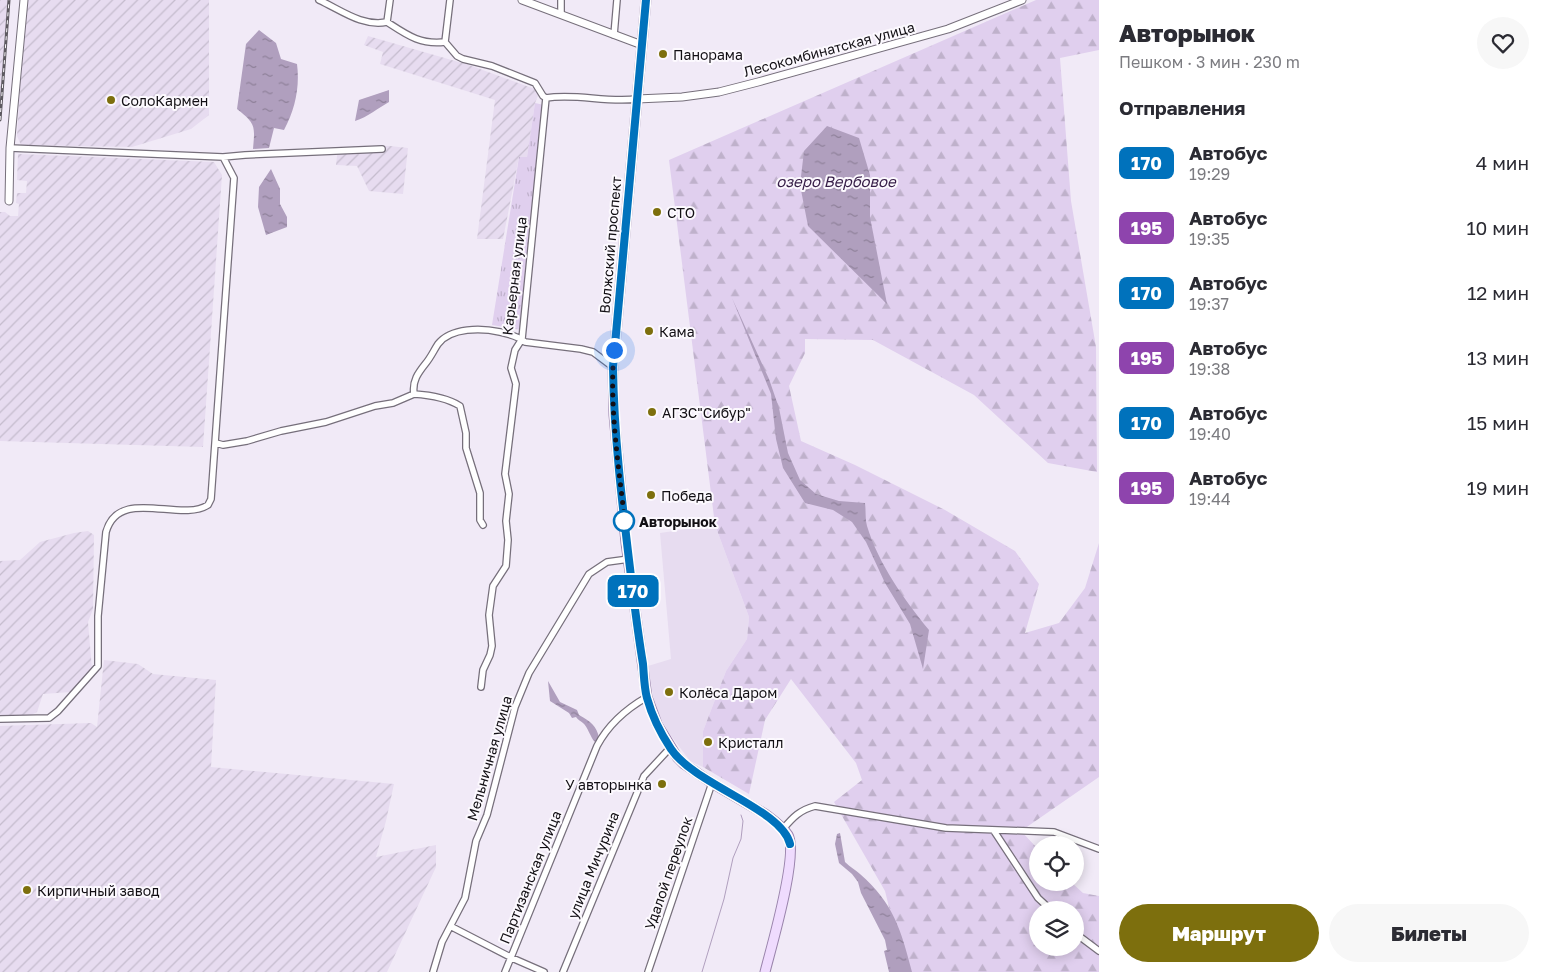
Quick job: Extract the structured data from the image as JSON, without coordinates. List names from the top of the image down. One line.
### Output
{"streets":{"main road":["Волжский проспект"],"street":["Лесокомбинатская улица","Карьерная улица","Мельничная улица","улица Мичурина","Удалой переулок","Партизанская улица"]},"crossings":[["Лесокомбинатская улица","Волжский проспект"],["Волжский проспект","Мельничная улица"],["Волжский проспект","улица Мичурина"],["Волжский проспект","Удалой переулок"],["Волжский проспект","Партизанская улица"]],"water":["озеро Вербовое"],"places":["Панорама","СолоКармен","СТО","Кама","АГЗС\"Сибур\"","Победа","Авторынок","Колёса Даром","Кристалл","У авторынка","Кирпичный завод"],"lines":["bus line 170"],"page":{"on_map":"170","heading":[["Авторынок","Пешком · 3 мин · 230 m"],"Отправления"],"list":[{"mark":"170","name":"Автобус","note":"19:29","value":"4 мин"},{"mark":"195","name":"Автобус","note":"19:35","value":"10 мин"},{"mark":"170","name":"Автобус","note":"19:37","value":"12 мин"},{"mark":"195","name":"Автобус","note":"19:38","value":"13 мин"},{"mark":"170","name":"Автобус","note":"19:40","value":"15 мин"},{"mark":"195","name":"Автобус","note":"19:44","value":"19 мин"}],"buttons":["Маршрут","Билеты"]}}
